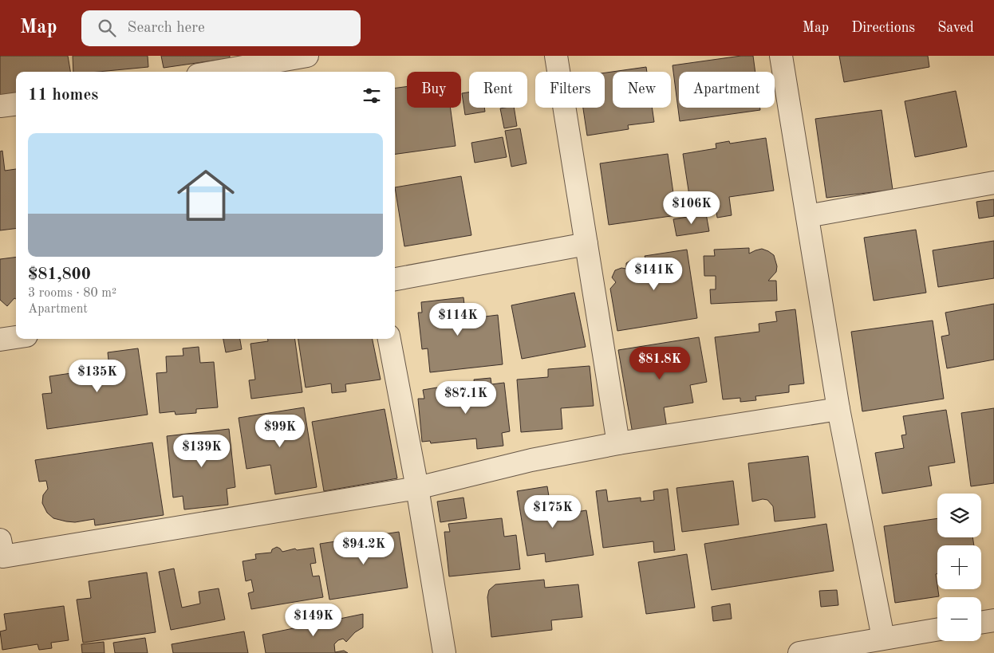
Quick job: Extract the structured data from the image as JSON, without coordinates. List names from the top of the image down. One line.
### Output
{"page":{"header":"Map","search":"Search here","nav":["Map","Directions","Saved"],"chip":["Buy","Rent","Filters","New","Apartment"],"heading":"11 homes","list":[{"name":"$81,800","note":"3 rooms · 80 m² · Apartment"}],"price":["$106K","$141K","$114K","$81.8K","$135K","$87.1K","$99K","$139K","$175K","$94.2K","$149K"],"map_buttons":["+","−"]}}
